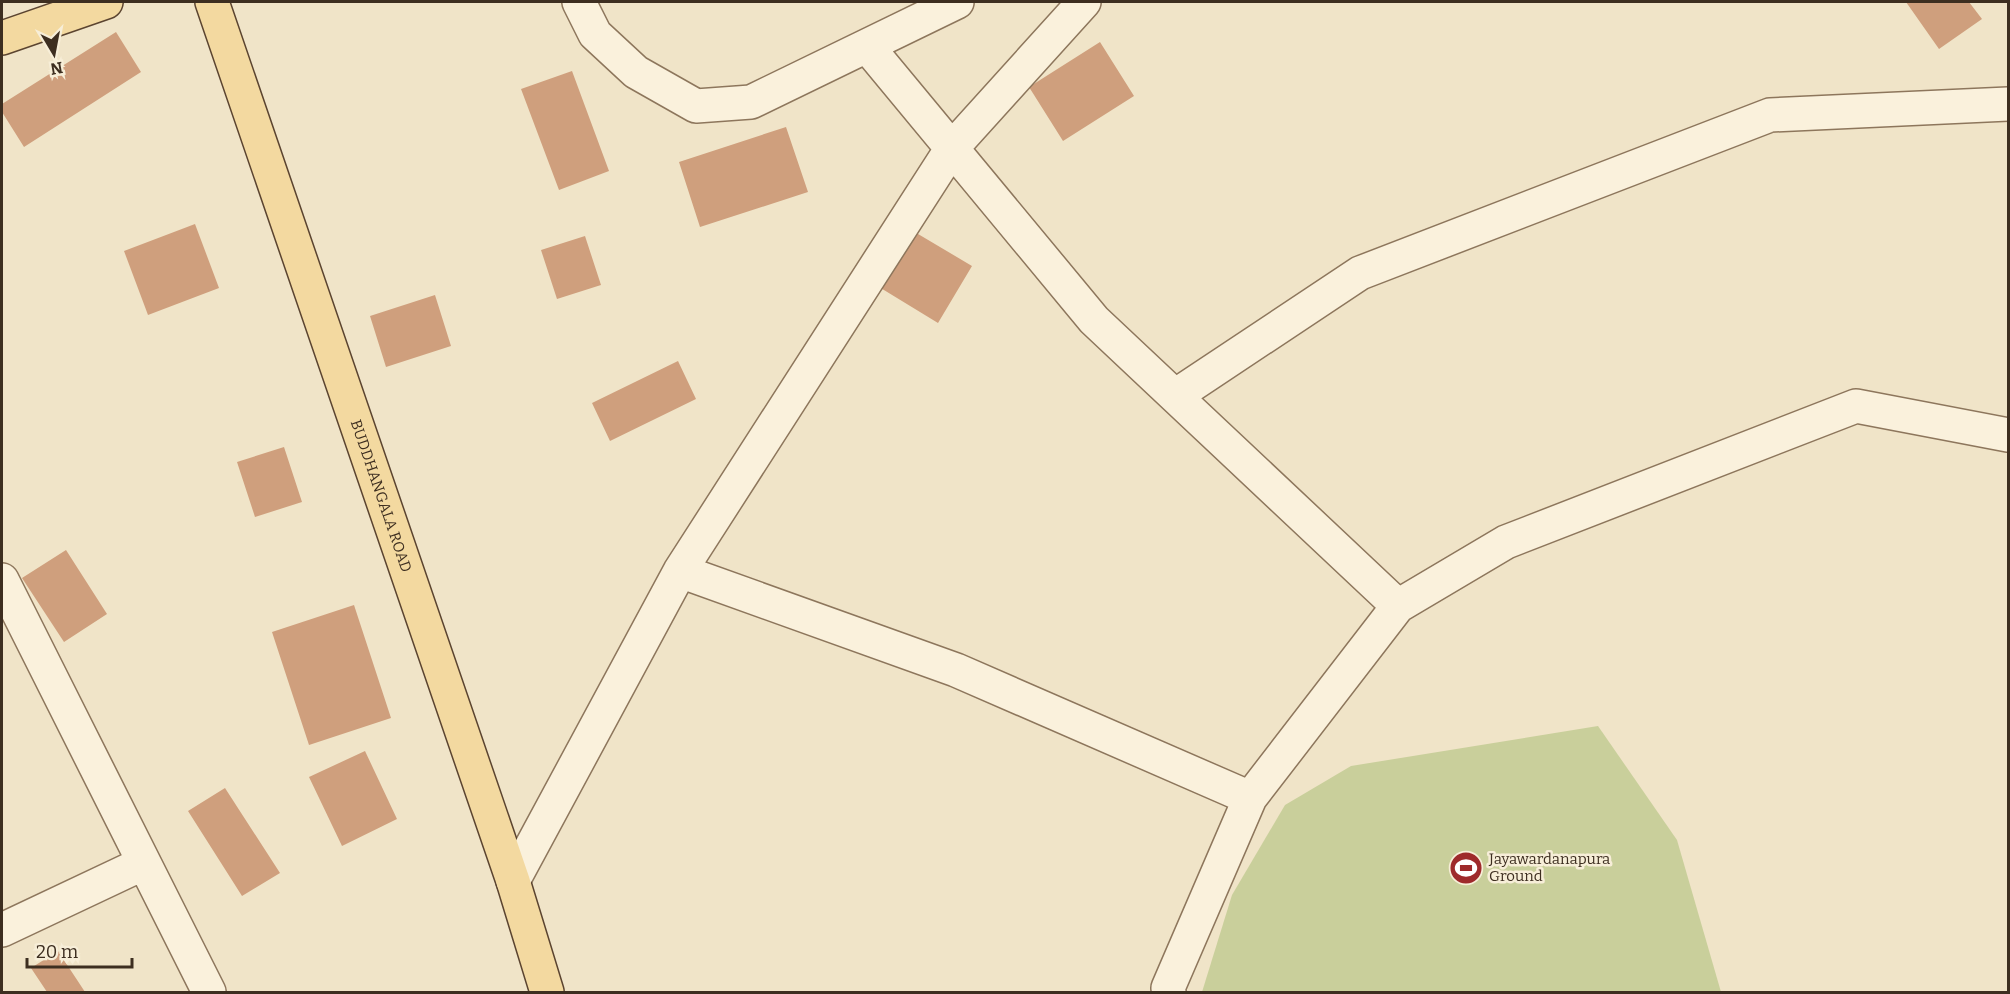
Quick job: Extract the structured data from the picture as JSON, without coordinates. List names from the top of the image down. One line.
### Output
{"streets":{"main road":["BUDDHANGALA ROAD"]},"places":{"sports":["Jayawardanapura Ground"]},"scale_bar":"20 m","north":"bottom"}
